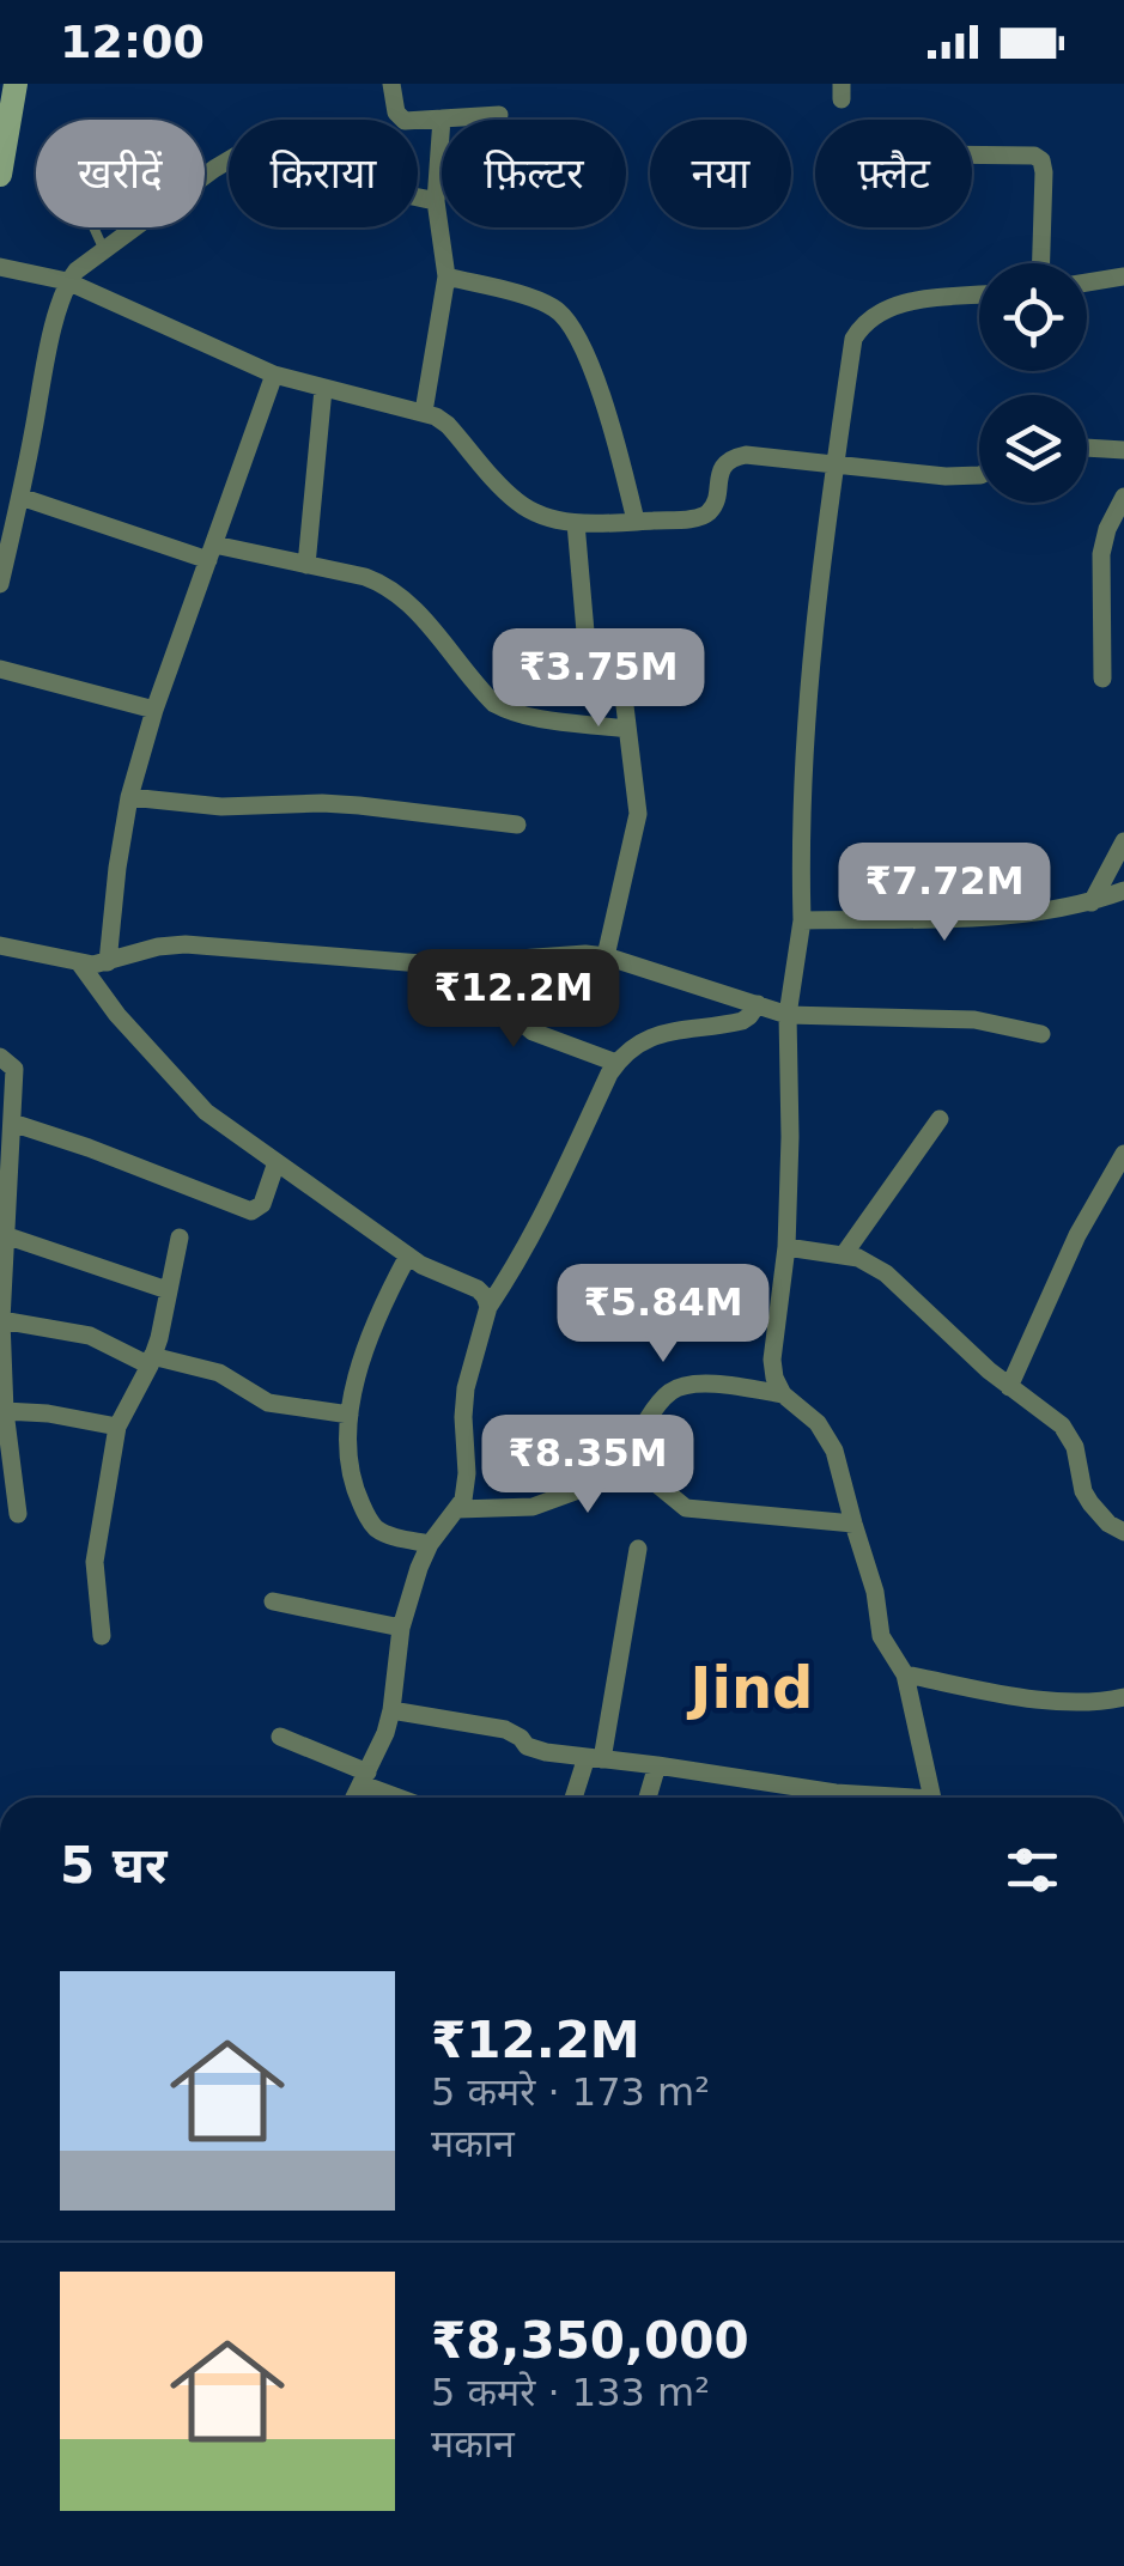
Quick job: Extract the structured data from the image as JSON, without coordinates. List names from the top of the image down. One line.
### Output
{"districts":["Jind"],"page":{"status":"12:00","chip":["खरीदें","किराया","फ़िल्टर","नया","फ़्लैट"],"price":["₹3.75M","₹7.72M","₹12.2M","₹5.84M","₹8.35M"],"heading":"5 घर","list":[{"name":"₹12.2M","note":"5 कमरे · 173 m² · मकान"},{"name":"₹8,350,000","note":"5 कमरे · 133 m² · मकान"}]}}
